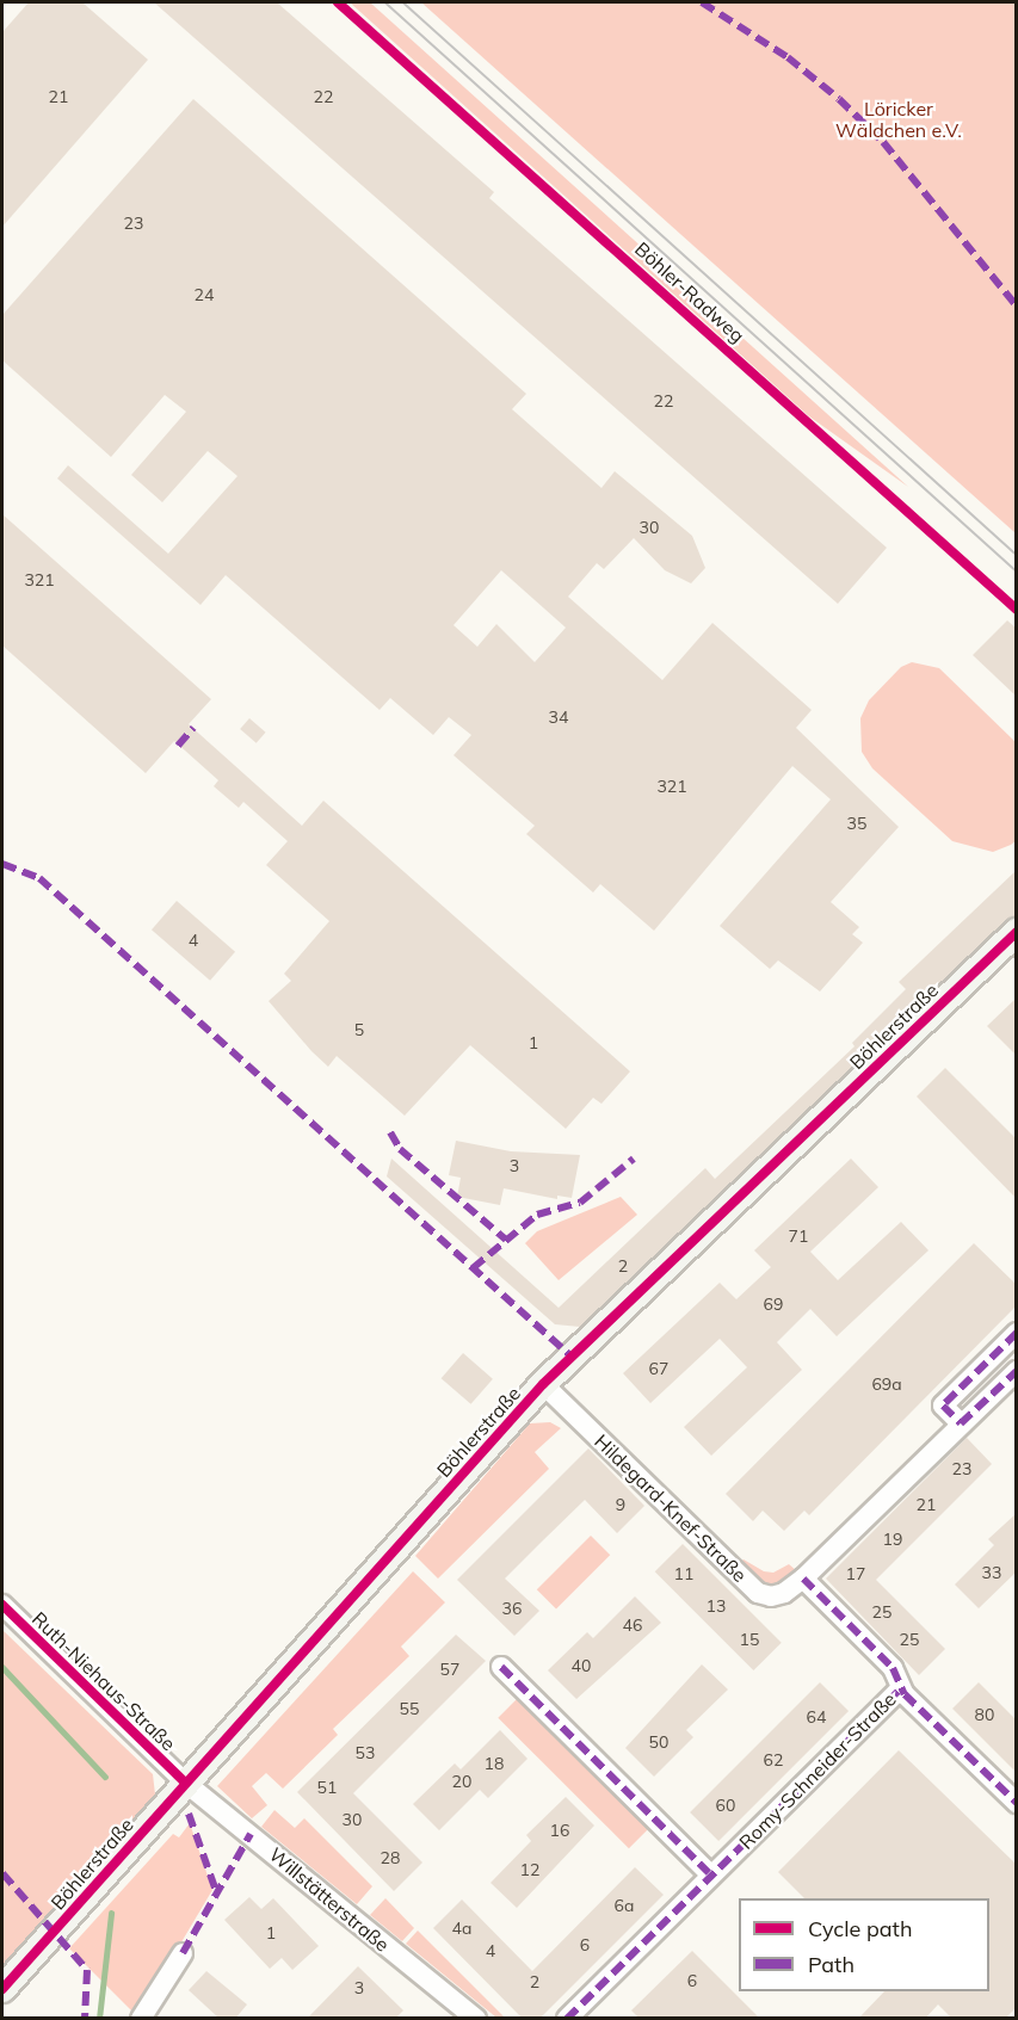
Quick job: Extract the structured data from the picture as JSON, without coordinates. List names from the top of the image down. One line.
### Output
{"streets":{"street":["Böhlerstraße","Hildegard-Knef-Straße","Ruth-Niehaus-Straße","Romy-Schneider-Straße","Willstätterstraße"],"cycle path":["Böhler-Radweg"]},"crossings":[["Böhlerstraße","Hildegard-Knef-Straße"],["Böhlerstraße","Ruth-Niehaus-Straße"],["Böhlerstraße","Willstätterstraße"],["Ruth-Niehaus-Straße","Willstätterstraße"]],"parks":["Löricker Wäldchen e.V."],"house_numbers":["21","22","23","24","22","30","321","34","321","35","4","5","1","3","71","2","69","67","69a","23","9","21","19","33","11","17","13","36","25","46","15","25","40","57","55","80","64","50","53","62","18","20","51","60","30","16","28","12","6a","4a","1","6","4","6","2","3"],"legend":["Cycle path","Path"]}
